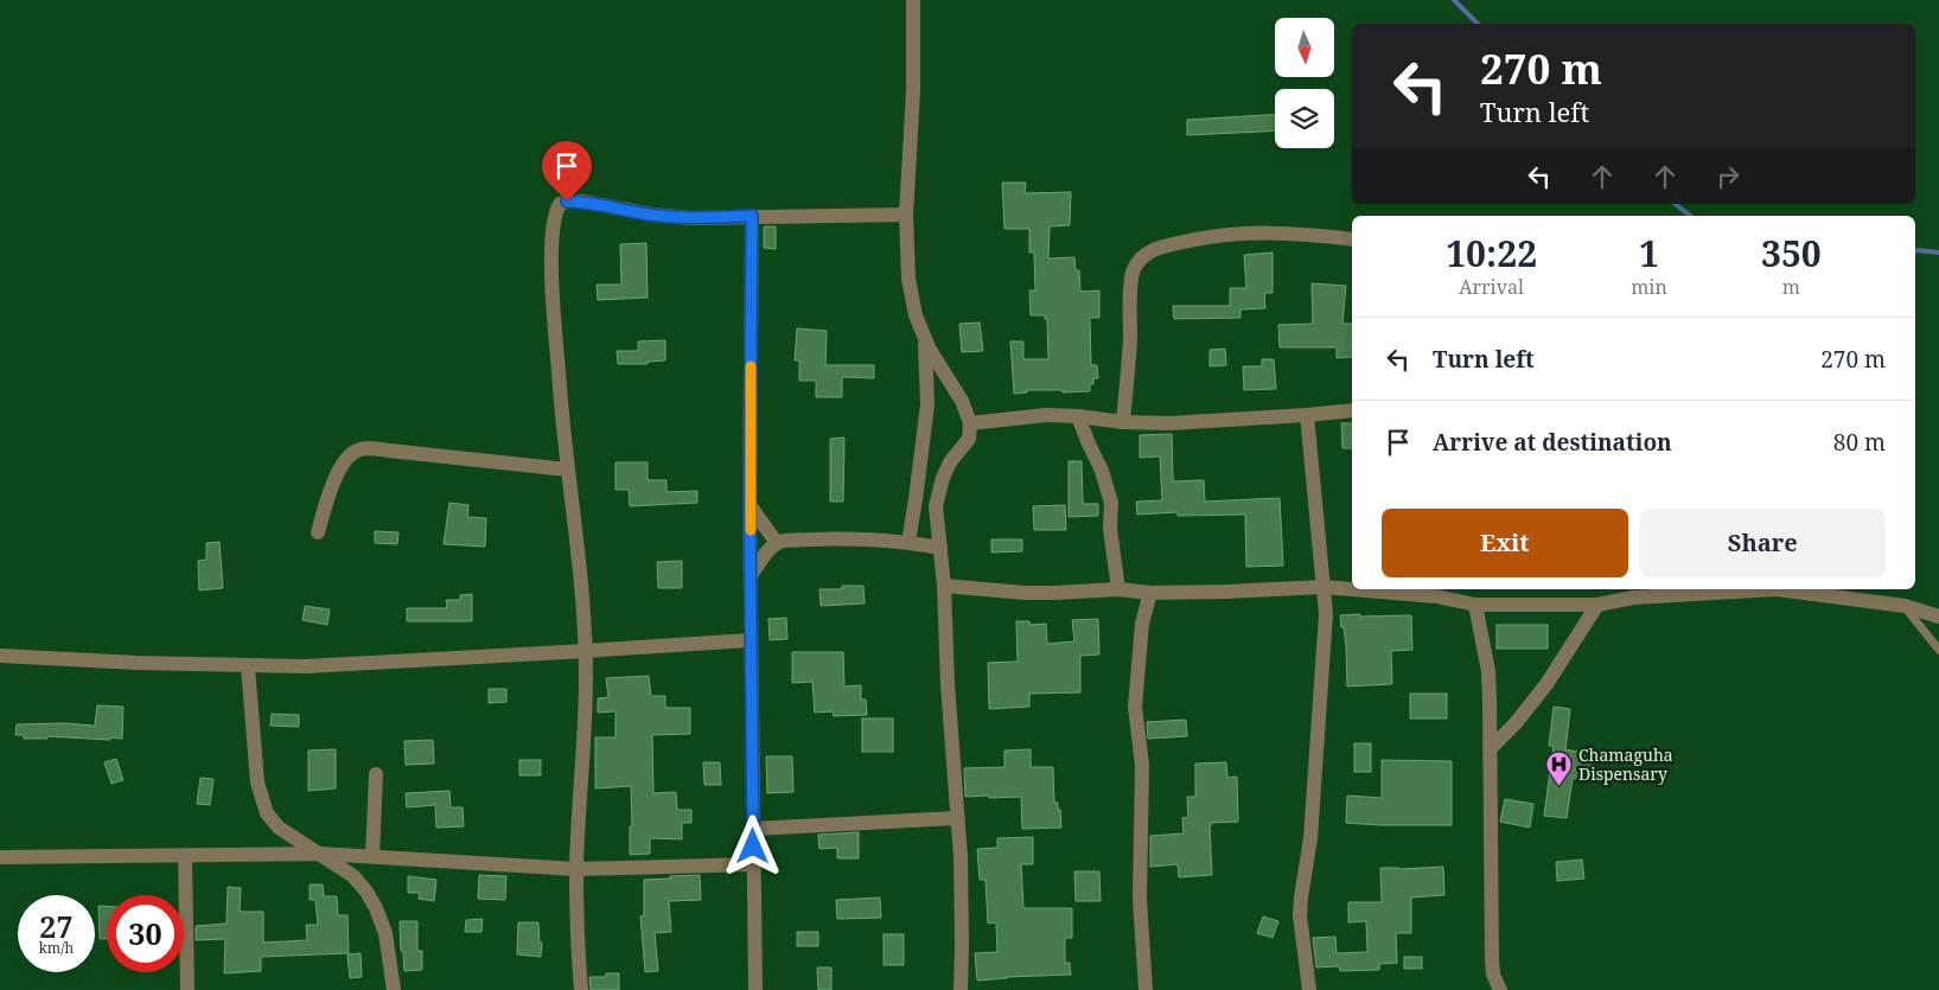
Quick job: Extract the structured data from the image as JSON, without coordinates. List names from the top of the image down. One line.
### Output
{"places":{"hospital":["Chamaguha Dispensary"]},"north":"bottom","page":{"turn":["270 m","Turn left"],"eta":["10:22","Arrival","1","min","350","m"],"list":[{"name":"Turn left","value":"270 m"},{"name":"Arrive at destination","value":"80 m"}],"buttons":["Exit","Share"],"speed":"27 km/h","limit":"30"}}
